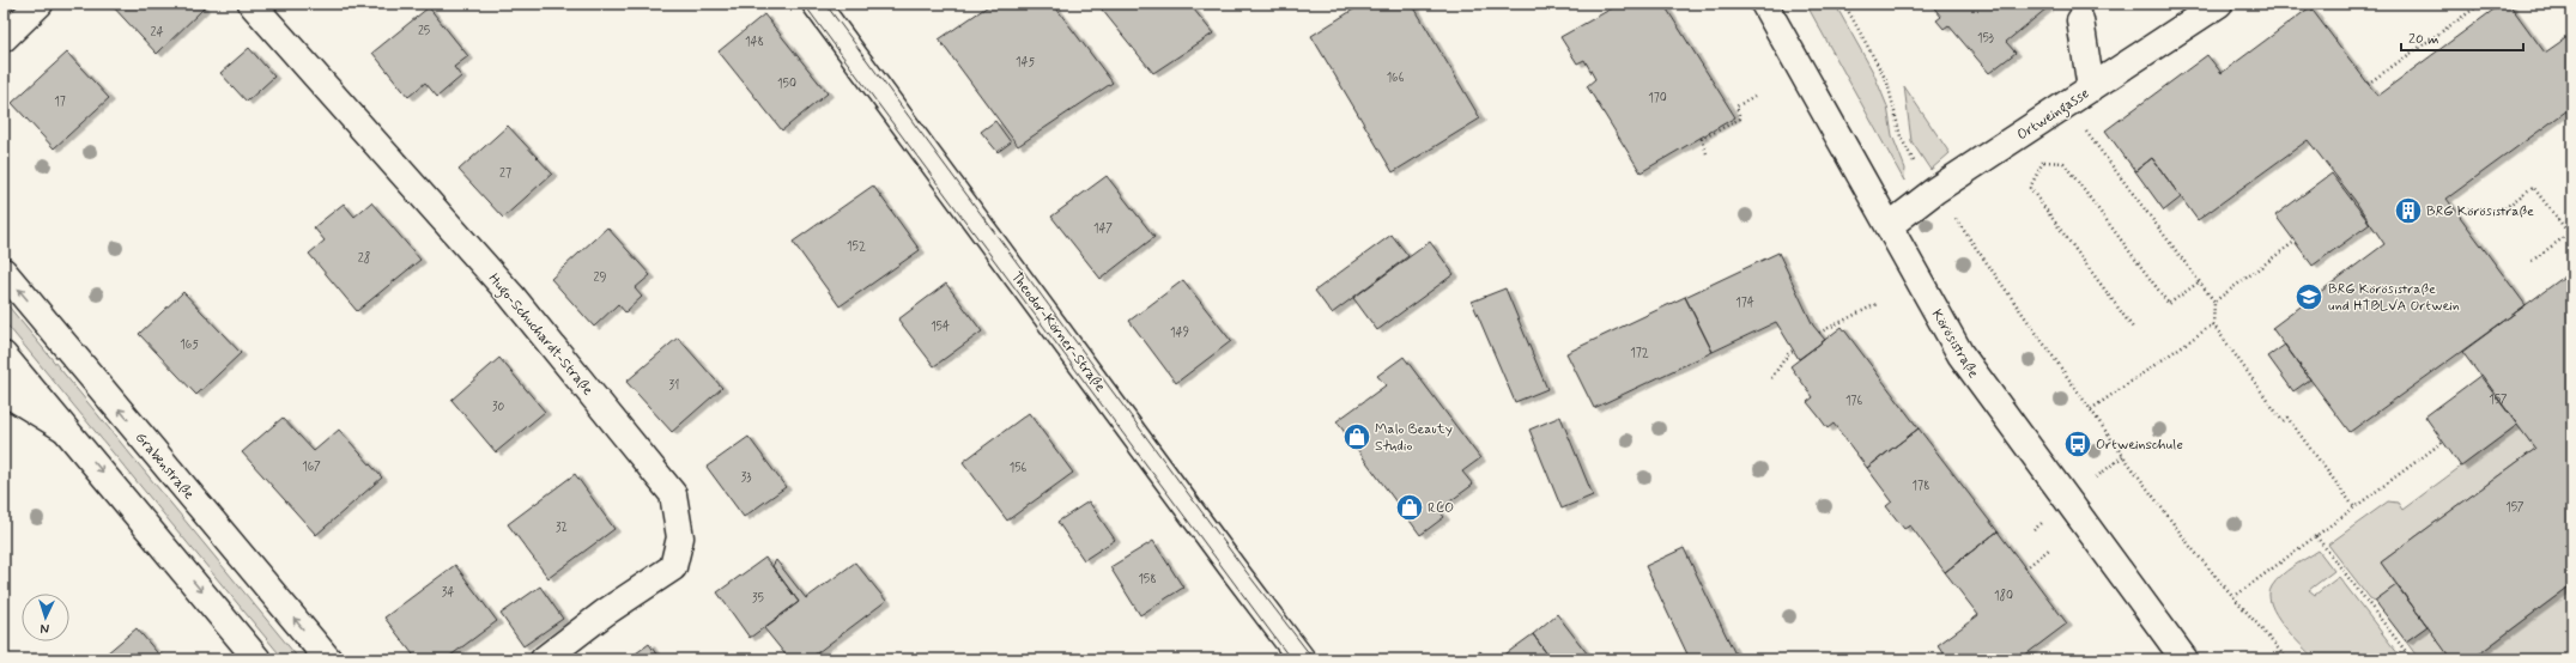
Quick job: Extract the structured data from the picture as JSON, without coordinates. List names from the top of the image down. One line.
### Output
{"streets":{"street":["Ortweingasse","Theodor-Körner-Straße","Hugo-Schuchardt-Straße","Körösistraße","Grabenstraße"]},"crossings":[["Ortweingasse","Körösistraße"]],"places":{"building":["BRG Körösistraße"],"school or university":["BRG Körösistraße und HTBLVA Ortwein"],"shop":["Malo Beauty Studio","RCO"],"bus stop":["Ortweinschule"]},"house_numbers":["25","24","153","148","145","166","150","170","17","27","147","152","28","29","174","154","149","165","172","31","157","176","30","167","156","33","178","157","32","158","34","180","35"],"scale_bar":"20 m","north":"bottom"}
